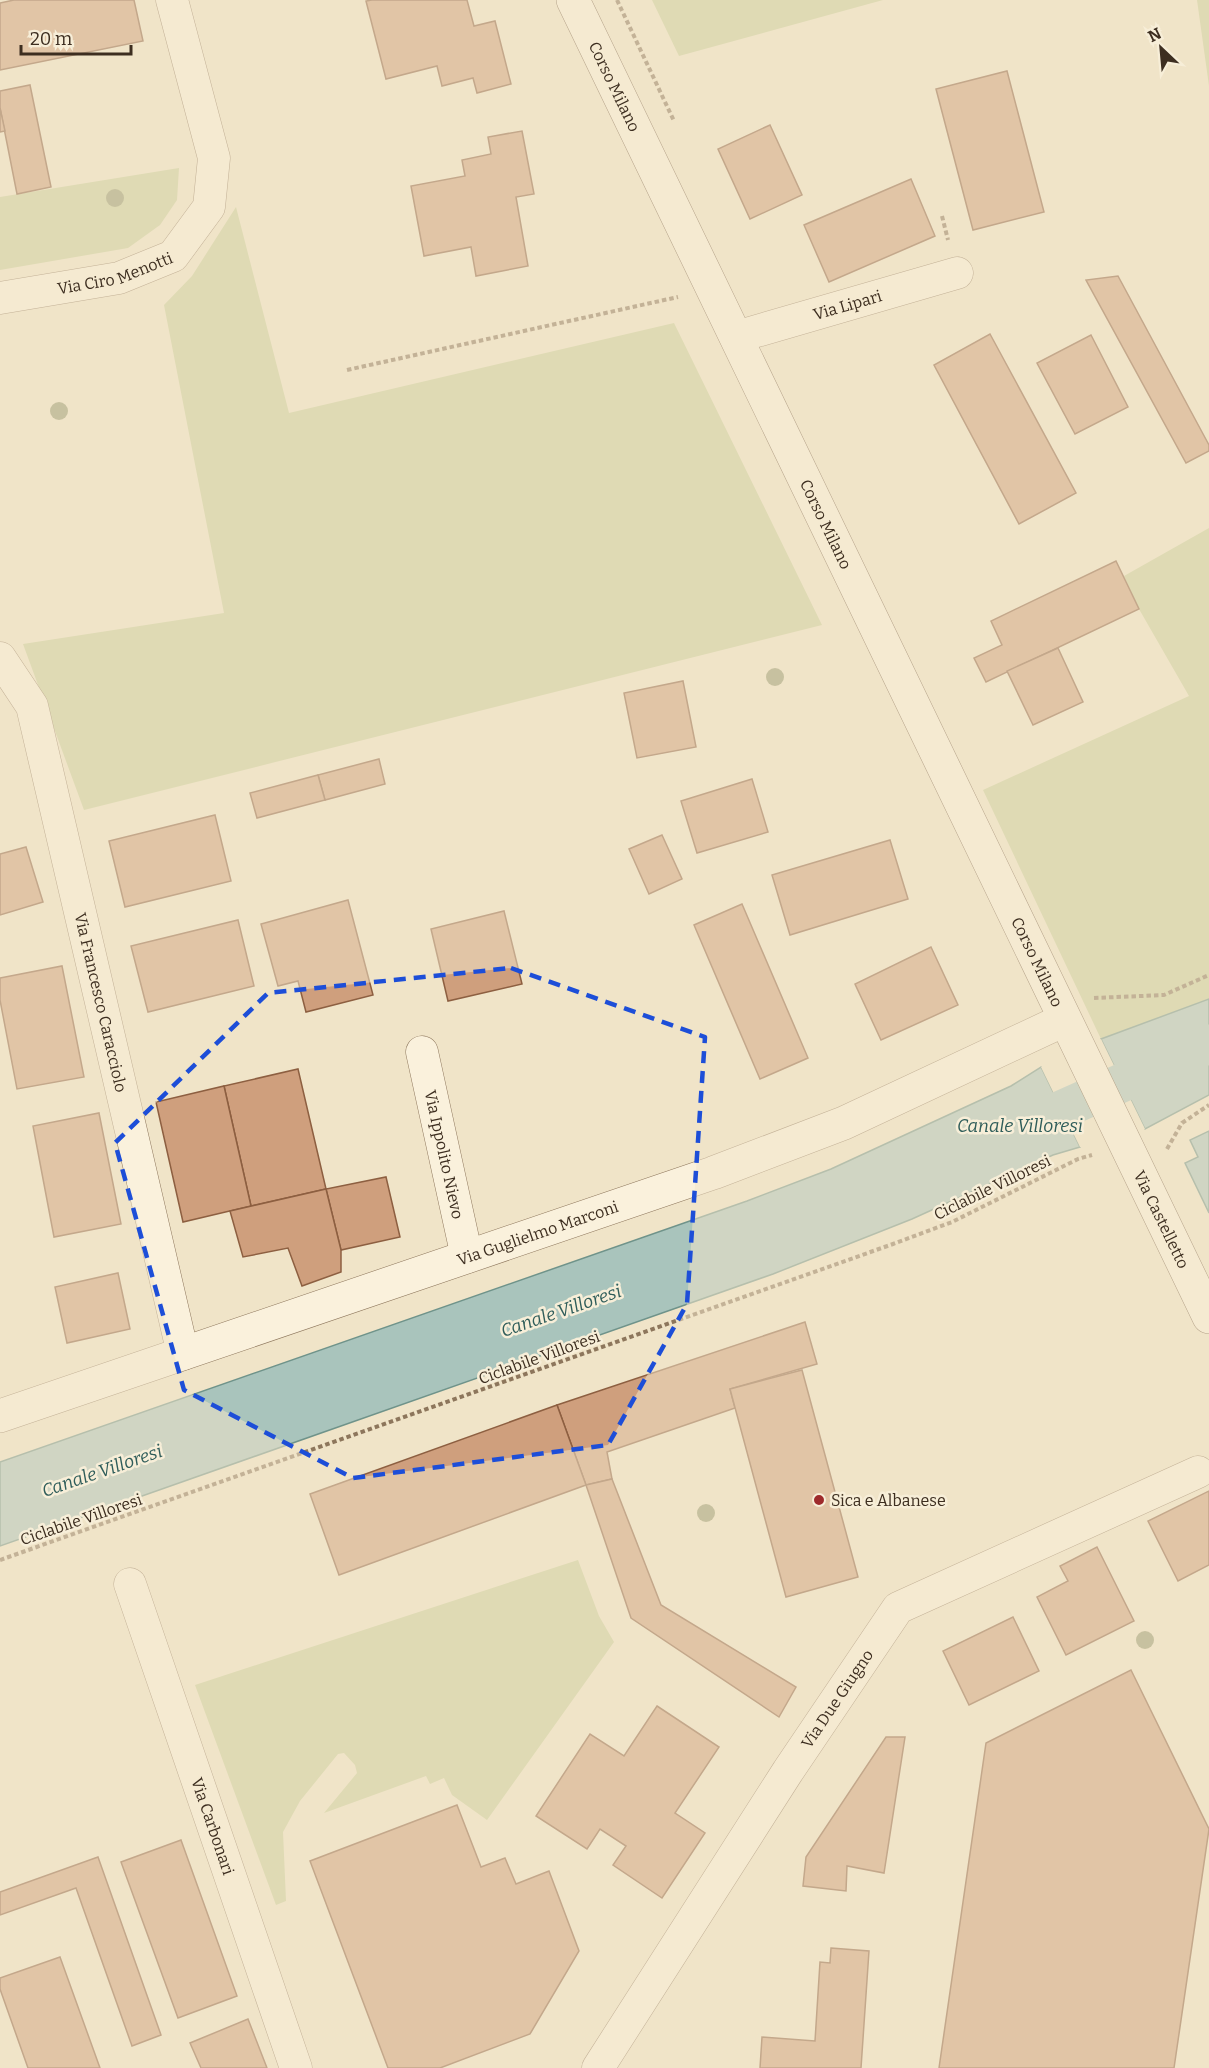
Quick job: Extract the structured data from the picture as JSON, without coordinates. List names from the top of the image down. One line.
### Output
{"streets":{"main road":["Corso Milano","Via Castelletto","Via Guglielmo Marconi"],"street":["Via Ciro Menotti","Via Lipari","Via Francesco Caracciolo","Via Ippolito Nievo","Via Due Giugno","Via Carbonari"],"path":["Ciclabile Villoresi"]},"crossings":[["Corso Milano","Via Lipari"],["Corso Milano","Via Castelletto"],["Corso Milano","Via Guglielmo Marconi"],["Via Francesco Caracciolo","Via Guglielmo Marconi"],["Via Ippolito Nievo","Via Guglielmo Marconi"]],"water":["Canale Villoresi"],"places":["Sica e Albanese"],"scale_bar":"20 m","north":"top left"}
